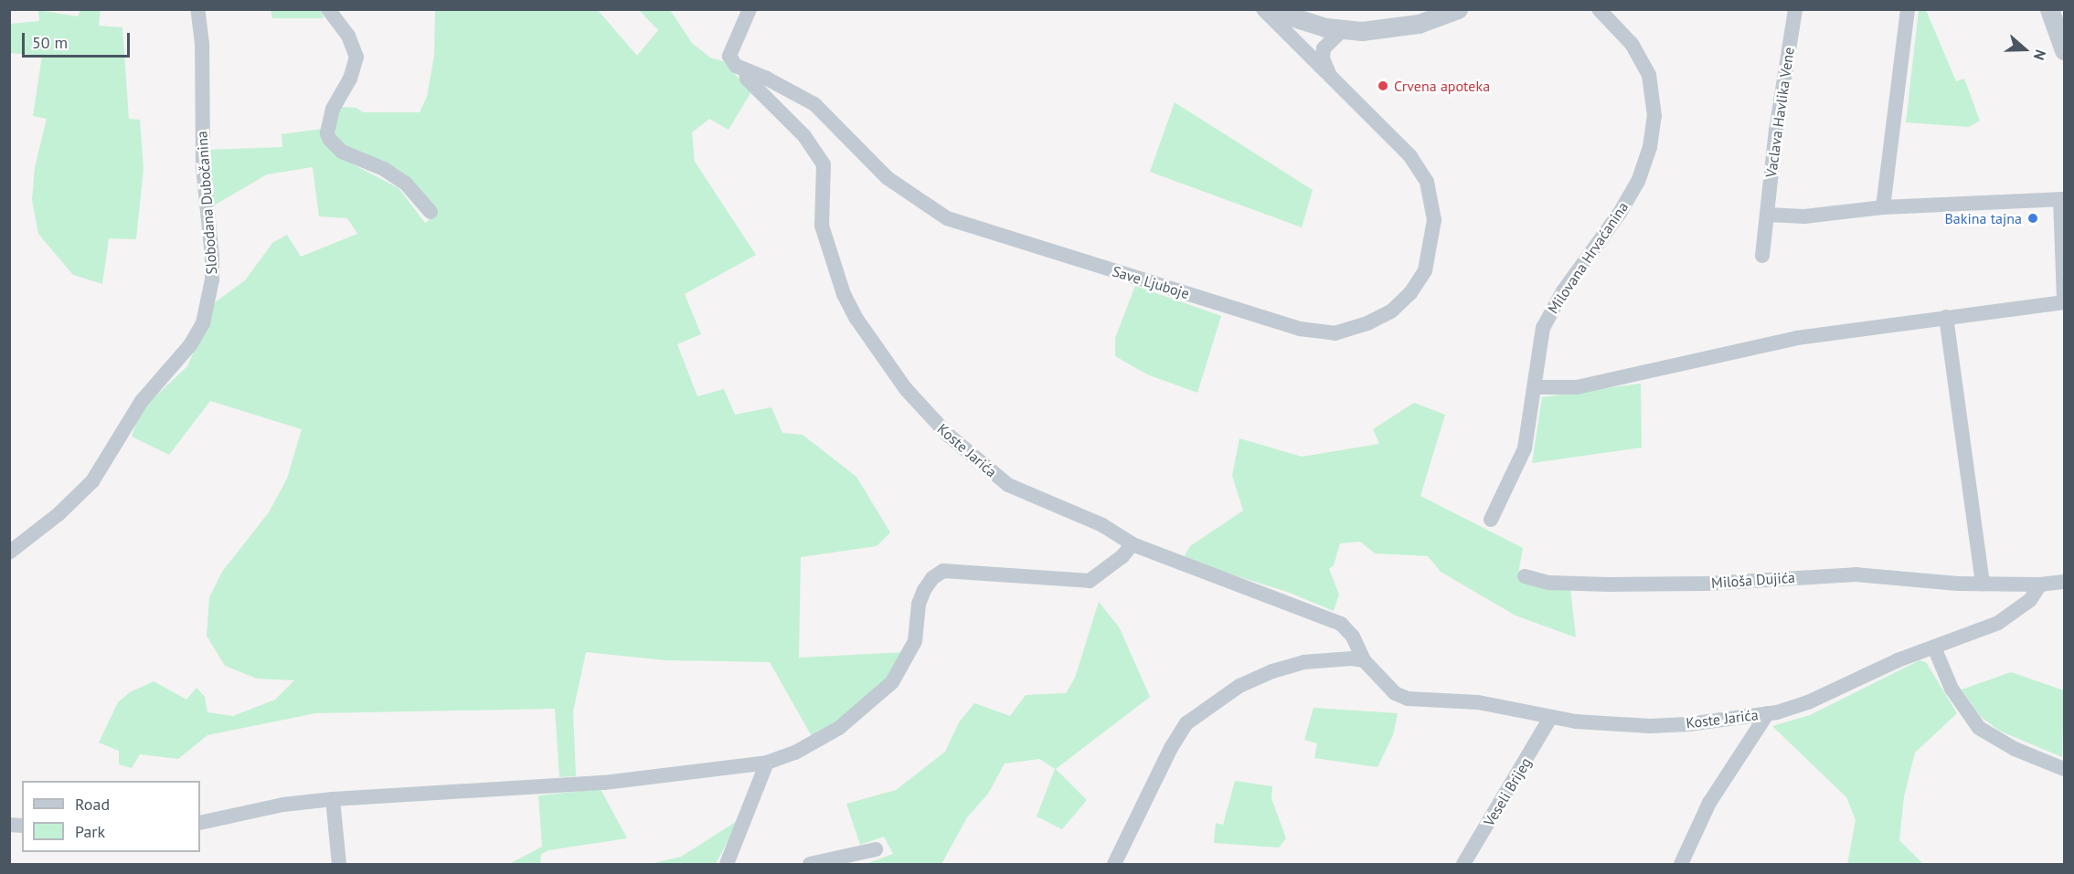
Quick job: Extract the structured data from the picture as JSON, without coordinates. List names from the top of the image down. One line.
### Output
{"streets":{"street":["Vaclava Havlika Vene","Slobodana Dubočanina","Milovana Hrvaćanina","Save Ljuboje","Koste Jarića","Miloša Dujića","Veseli Brijeg"]},"crossings":[["Save Ljuboje","Koste Jarića"],["Koste Jarića","Miloša Dujića"],["Koste Jarića","Veseli Brijeg"]],"places":["Crvena apoteka","Bakina tajna"],"legend":["Road","Park"],"scale_bar":"50 m","north":"right"}
